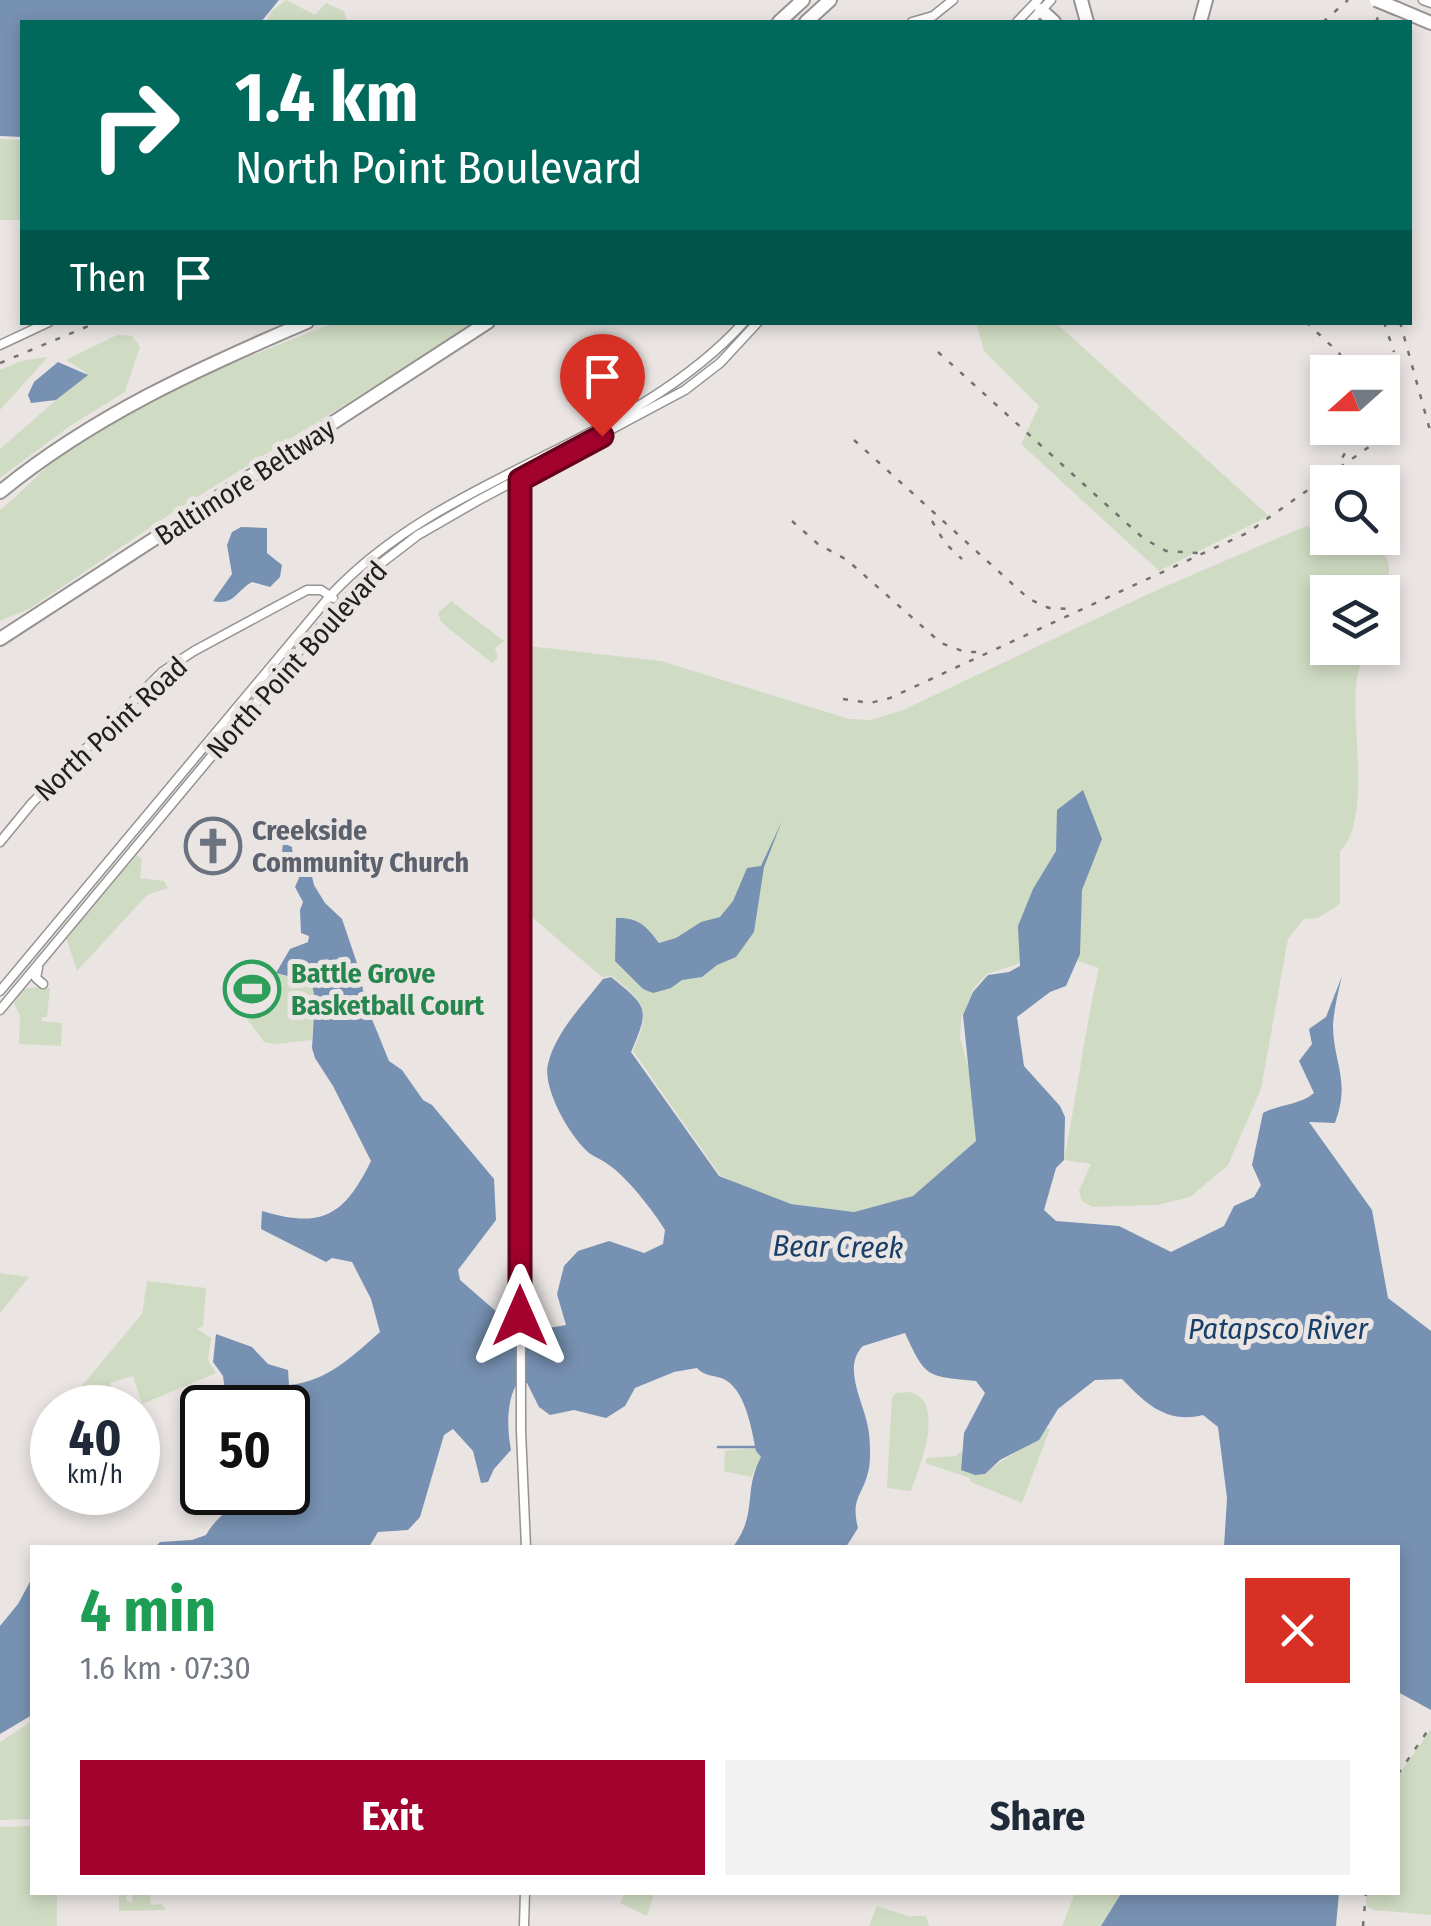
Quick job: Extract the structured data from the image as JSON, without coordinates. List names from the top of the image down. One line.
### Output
{"streets":{"highway":["Baltimore Beltway"],"main road":["North Point Boulevard","North Point Road"]},"crossings":[["North Point Boulevard","North Point Road"]],"water":["Bear Creek","Patapsco River"],"places":{"church":["Creekside Community Church"],"sports":["Battle Grove Basketball Court"]},"north":"left","page":{"turn":["1.4 km","North Point Boulevard"],"then":"Then","speed":"40 km/h","limit":"50","heading":["4 min","1.6 km · 07:30"],"buttons":["Exit","Share"]}}
